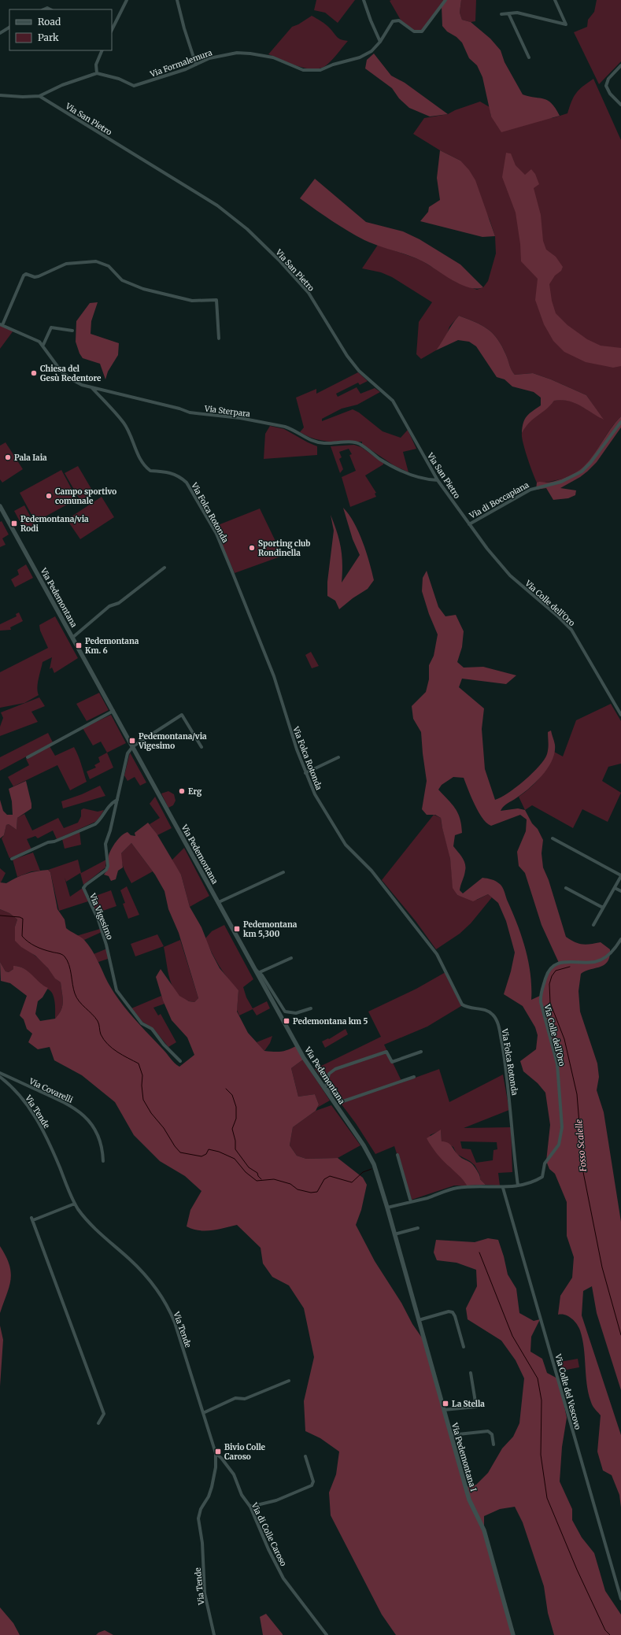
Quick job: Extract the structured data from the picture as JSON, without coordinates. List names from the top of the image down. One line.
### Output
{"streets":{"street":["Via Formalemura","Via San Pietro","Via Sterpara","Via di Boccapiana","Via Folca Rotonda","Via Pedemontana","Via Colle dell'Oro","Via Vigesimo","Via Covarelli","Via Tende","Via Colle del Vescovo","Via Pedemontana I","Via di Colle Caroso"]},"crossings":[["Via San Pietro","Via Sterpara"],["Via San Pietro","Via di Boccapiana"],["Via San Pietro","Via Colle dell'Oro"],["Via Sterpara","Via Folca Rotonda"],["Via di Boccapiana","Via Colle dell'Oro"],["Via Folca Rotonda","Via Colle dell'Oro"],["Via Pedemontana","Via Vigesimo"],["Via Pedemontana","Via Pedemontana I"],["Via Tende","Via di Colle Caroso"]],"water":["Fosso Scalelle"],"places":{"other":["Chiesa del Gesù Redentore","Pala Iaia","Campo sportivo comunale","Sporting club Rondinella","Erg"],"transit":["Pedemontana/via Rodi","Pedemontana Km. 6","Pedemontana/via Vigesimo","Pedemontana km 5,300","Pedemontana km 5","La Stella","Bivio Colle Caroso"]},"legend":["Road","Park"]}
